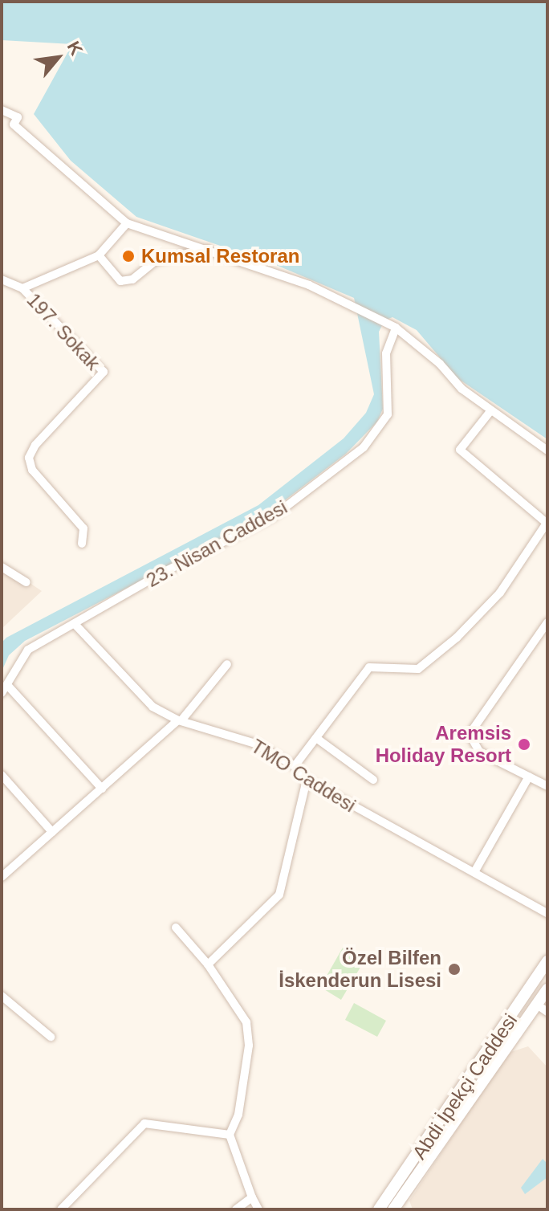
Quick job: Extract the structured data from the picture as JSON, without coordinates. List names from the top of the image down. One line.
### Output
{"streets":{"street":["197. Sokak","23. Nisan Caddesi","TMO Caddesi","Abdi İpekçi Caddesi"]},"crossings":[["23. Nisan Caddesi","TMO Caddesi"]],"places":["Kumsal Restoran","Aremsis Holiday Resort","Özel Bilfen İskenderun Lisesi"],"north":"top right"}
